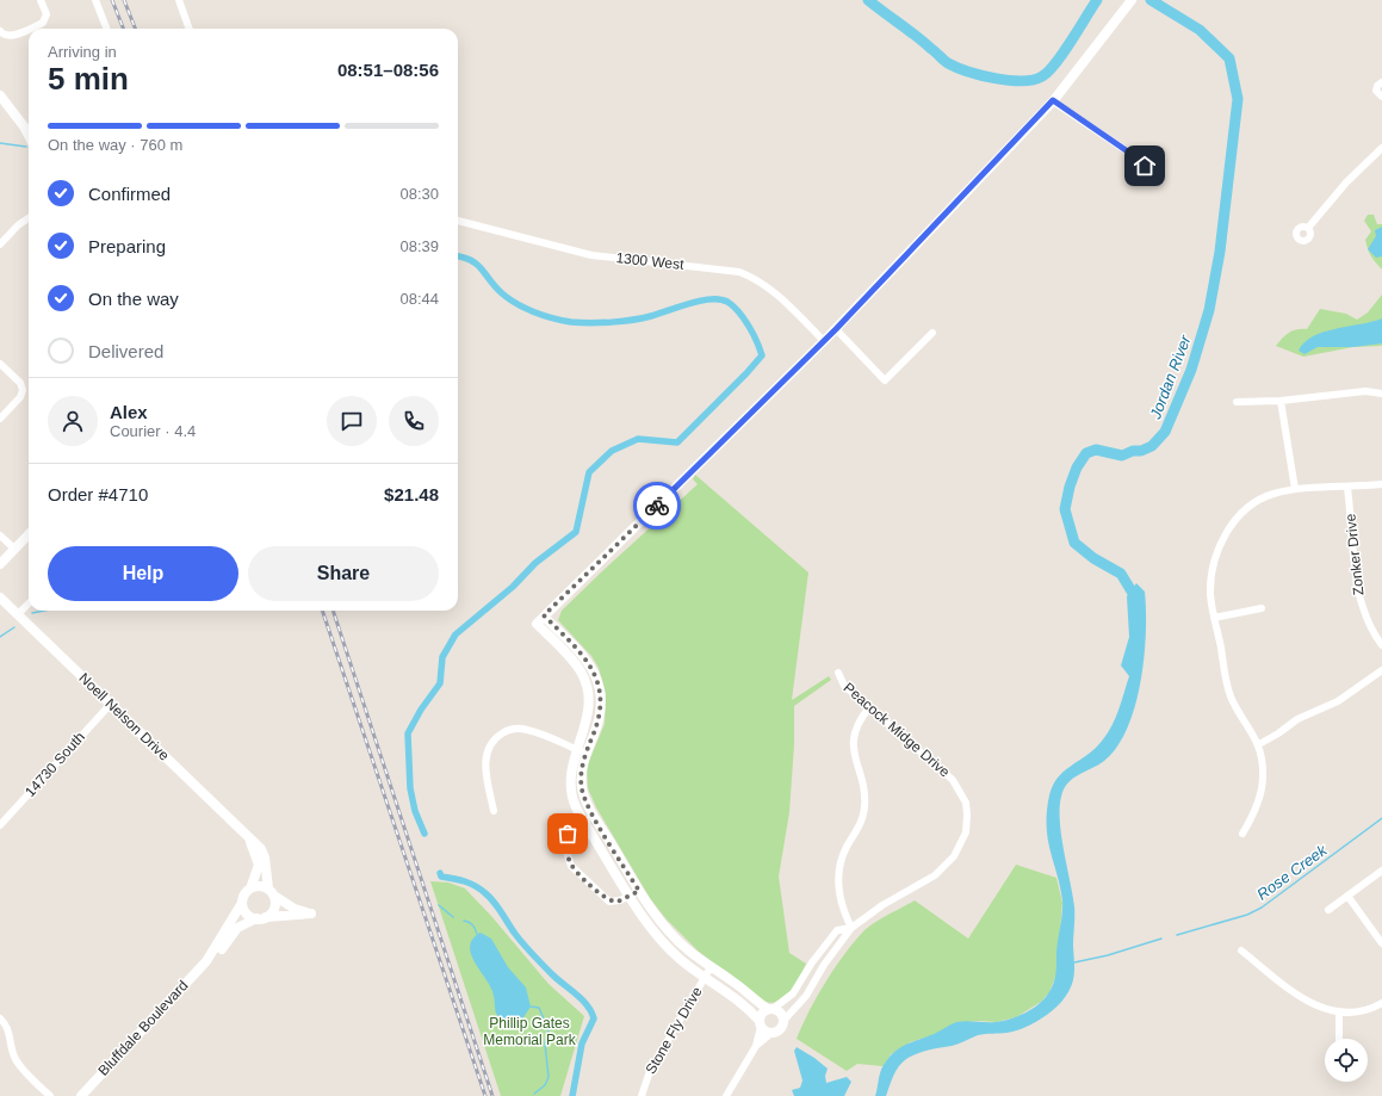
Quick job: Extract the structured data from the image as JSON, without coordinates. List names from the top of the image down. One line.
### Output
{"streets":{"street":["1300 West","Zonker Drive","Noell Nelson Drive","Peacock Midge Drive","14730 South","Bluffdale Boulevard","Stone Fly Drive"]},"crossings":[["Noell Nelson Drive","14730 South"],["Noell Nelson Drive","Bluffdale Boulevard"]],"water":["Jordan River","Rose Creek"],"parks":["Phillip Gates Memorial Park"],"page":{"heading":["5 min","Arriving in","08:51–08:56"],"panel":["Alex","Courier · 4.4","Order #4710","$21.48"],"bar":"On the way · 760 m","list":[["Confirmed","08:30"],["Preparing","08:39"],["On the way","08:44"],"Delivered"],"buttons":["Help","Share"]}}
